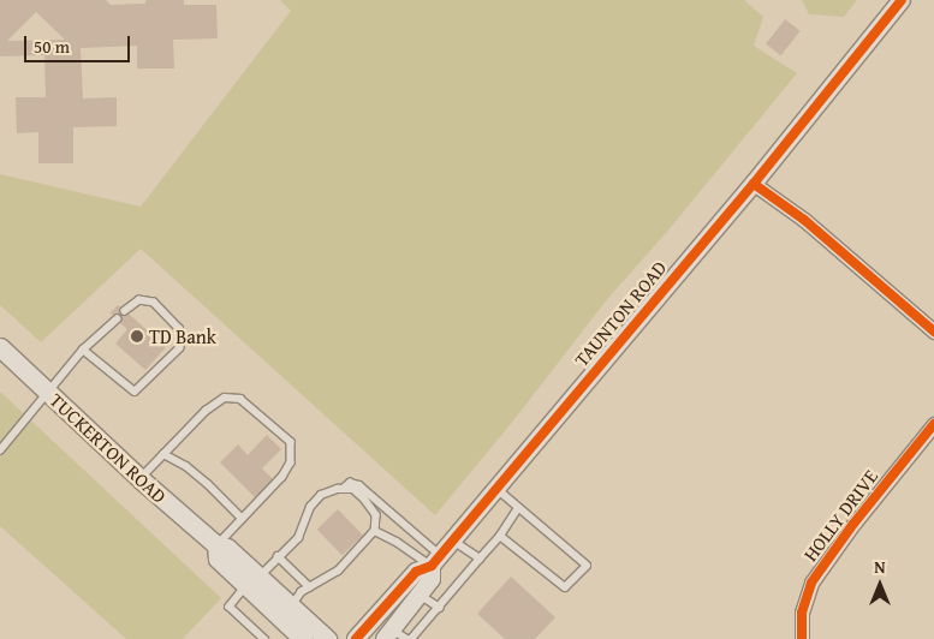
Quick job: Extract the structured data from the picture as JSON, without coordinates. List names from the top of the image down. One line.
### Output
{"streets":{"main road":["TUCKERTON ROAD"],"street":["TAUNTON ROAD","HOLLY DRIVE"]},"places":["TD Bank"],"scale_bar":"50 m","north":"top"}
